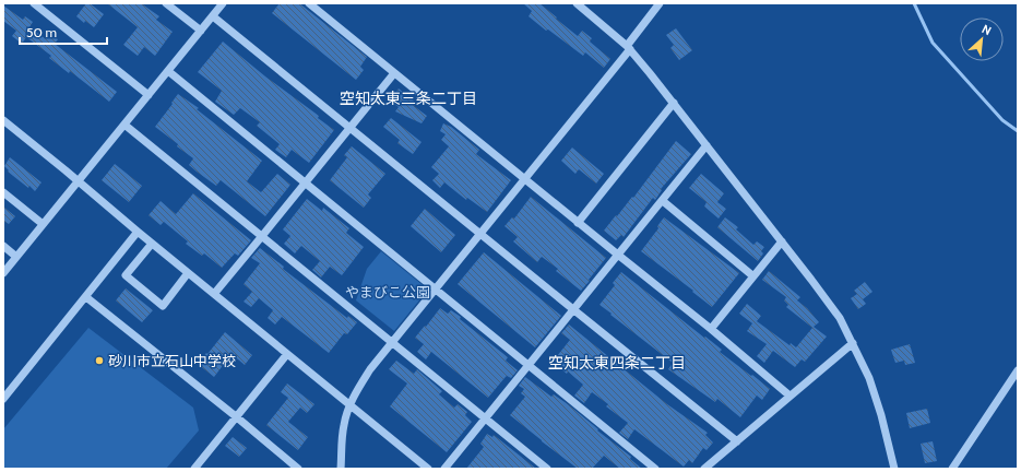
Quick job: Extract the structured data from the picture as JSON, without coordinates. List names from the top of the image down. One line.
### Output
{"districts":["空知太東三条二丁目","空知太東四条二丁目"],"parks":["やまびこ公園"],"places":["砂川市立石山中学校"],"scale_bar":"50 m","north":"top right"}
